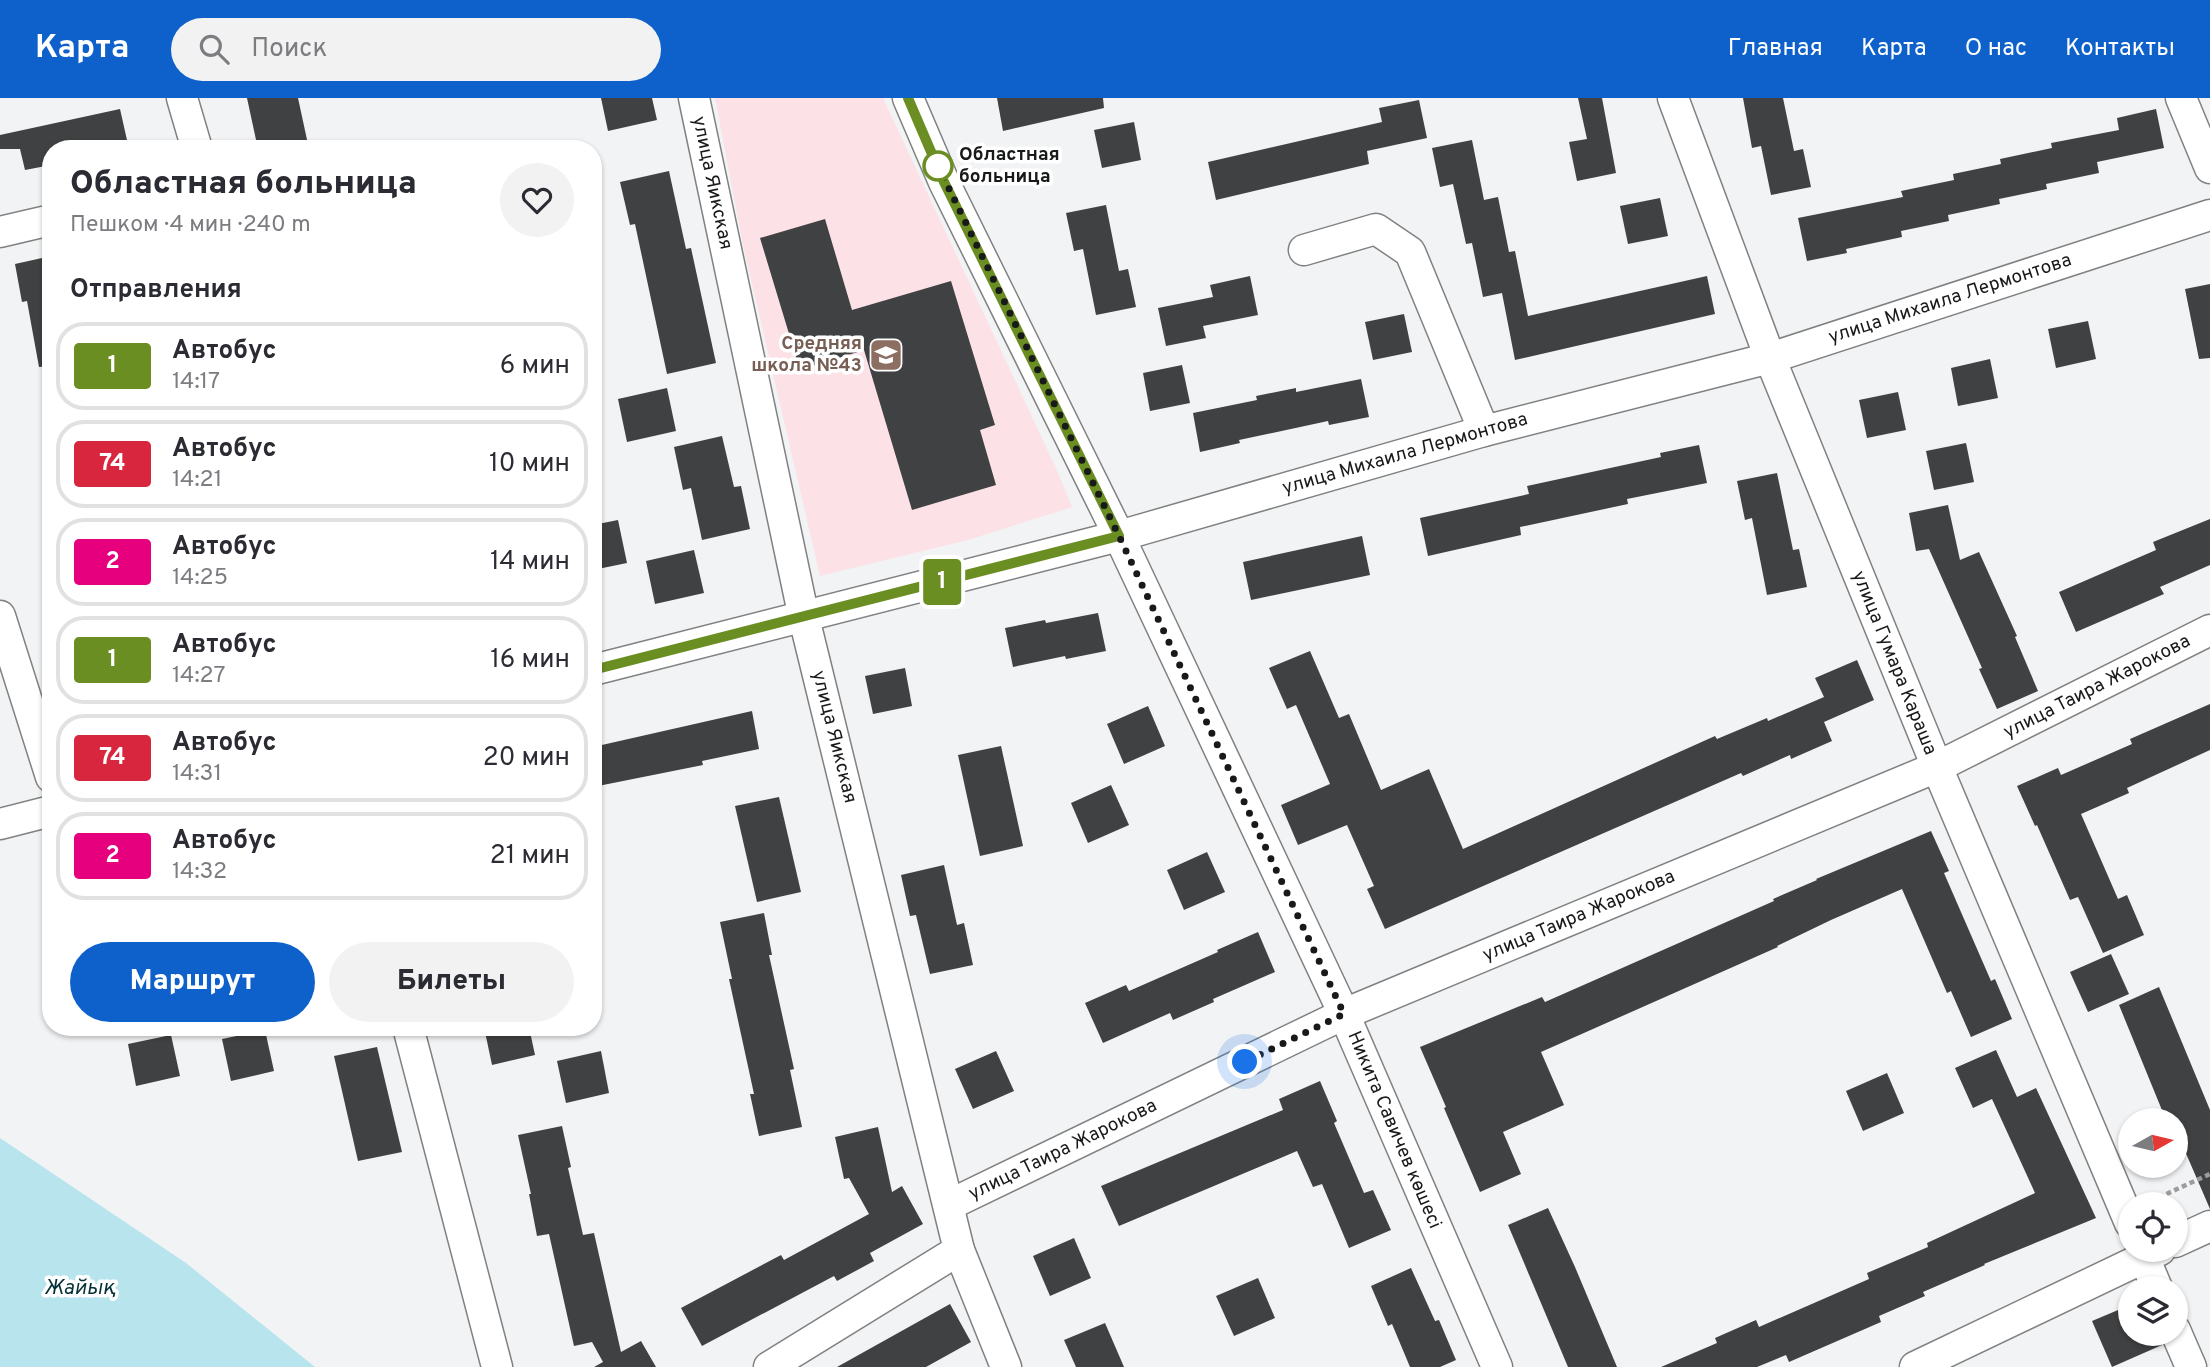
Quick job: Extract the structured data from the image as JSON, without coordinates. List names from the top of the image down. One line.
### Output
{"streets":{"street":["улица Яикская","улица Михаила Лермонтова","улица Гумара Караша","улица Таира Жарокова","Никита Савичев көшесі"]},"crossings":[["улица Яикская","улица Михаила Лермонтова"],["улица Яикская","улица Таира Жарокова"],["улица Михаила Лермонтова","улица Гумара Караша"],["улица Михаила Лермонтова","Никита Савичев көшесі"],["улица Гумара Караша","улица Таира Жарокова"],["улица Таира Жарокова","Никита Савичев көшесі"]],"water":["Жайық"],"places":{"other":["Областная больница"],"school or university":["Средняя школа №43"]},"lines":["bus line 1"],"north":"right","page":{"header":"Карта","search":"Поиск","nav":["Главная","Карта","О нас","Контакты"],"on_map":"1","heading":[["Областная больница","Пешком · 4 мин · 240 m"],"Отправления"],"list":[{"mark":"1","name":"Автобус","note":"14:17","value":"6 мин"},{"mark":"74","name":"Автобус","note":"14:21","value":"10 мин"},{"mark":"2","name":"Автобус","note":"14:25","value":"14 мин"},{"mark":"1","name":"Автобус","note":"14:27","value":"16 мин"},{"mark":"74","name":"Автобус","note":"14:31","value":"20 мин"},{"mark":"2","name":"Автобус","note":"14:32","value":"21 мин"}],"buttons":["Маршрут","Билеты"]}}
